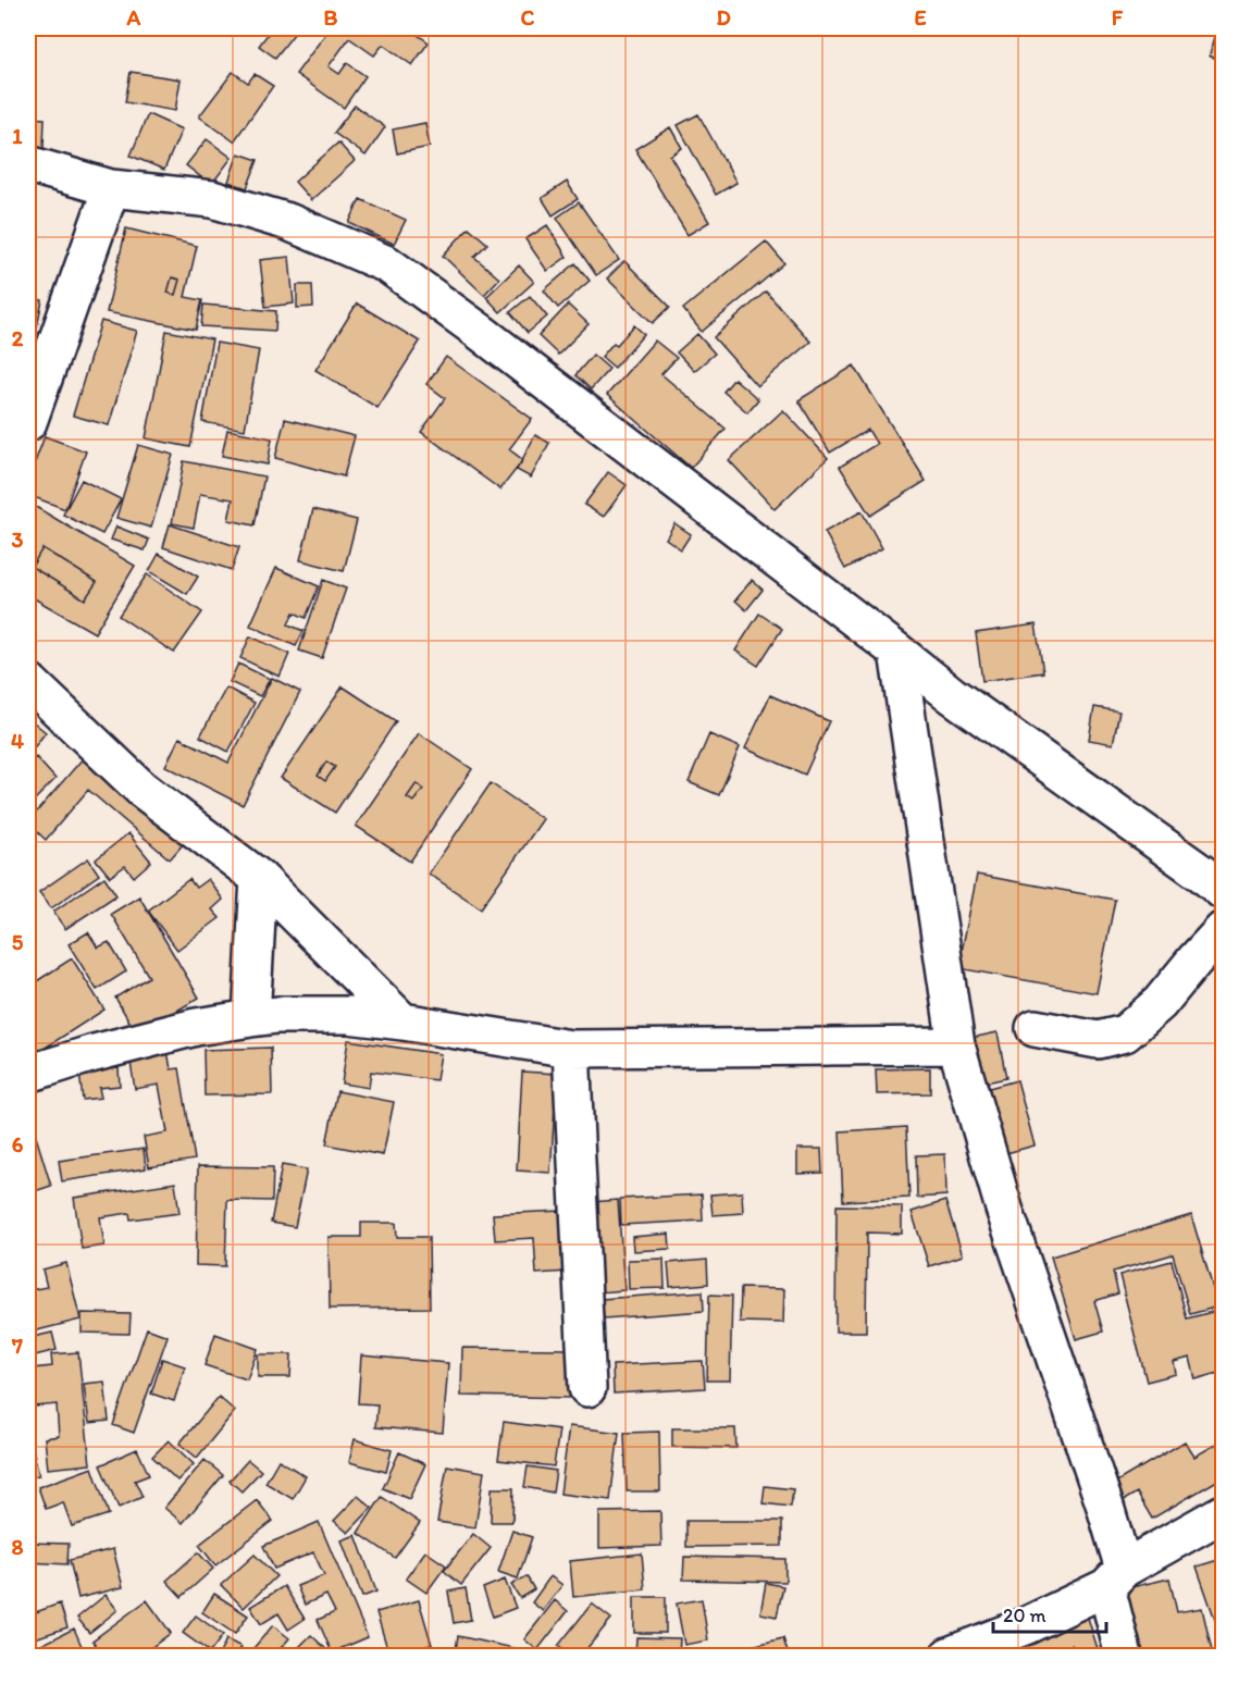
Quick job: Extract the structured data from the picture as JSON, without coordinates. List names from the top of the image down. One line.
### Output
{"scale_bar":"20 m","grid":{"columns":["A","B","C","D","E","F"],"rows":["1","2","3","4","5","6","7","8"]}}
